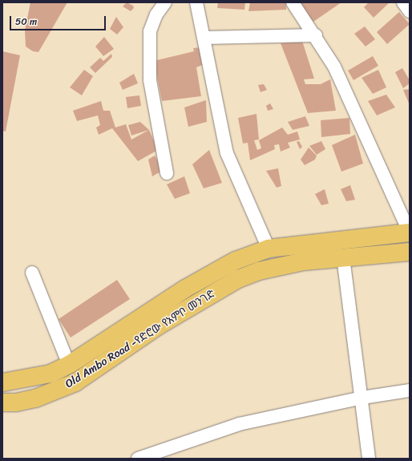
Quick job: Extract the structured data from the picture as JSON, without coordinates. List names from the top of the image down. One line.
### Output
{"streets":{"main road":["Old Ambo Road -የድሮው የአምቦ መንገድ"]},"scale_bar":"50 m"}
